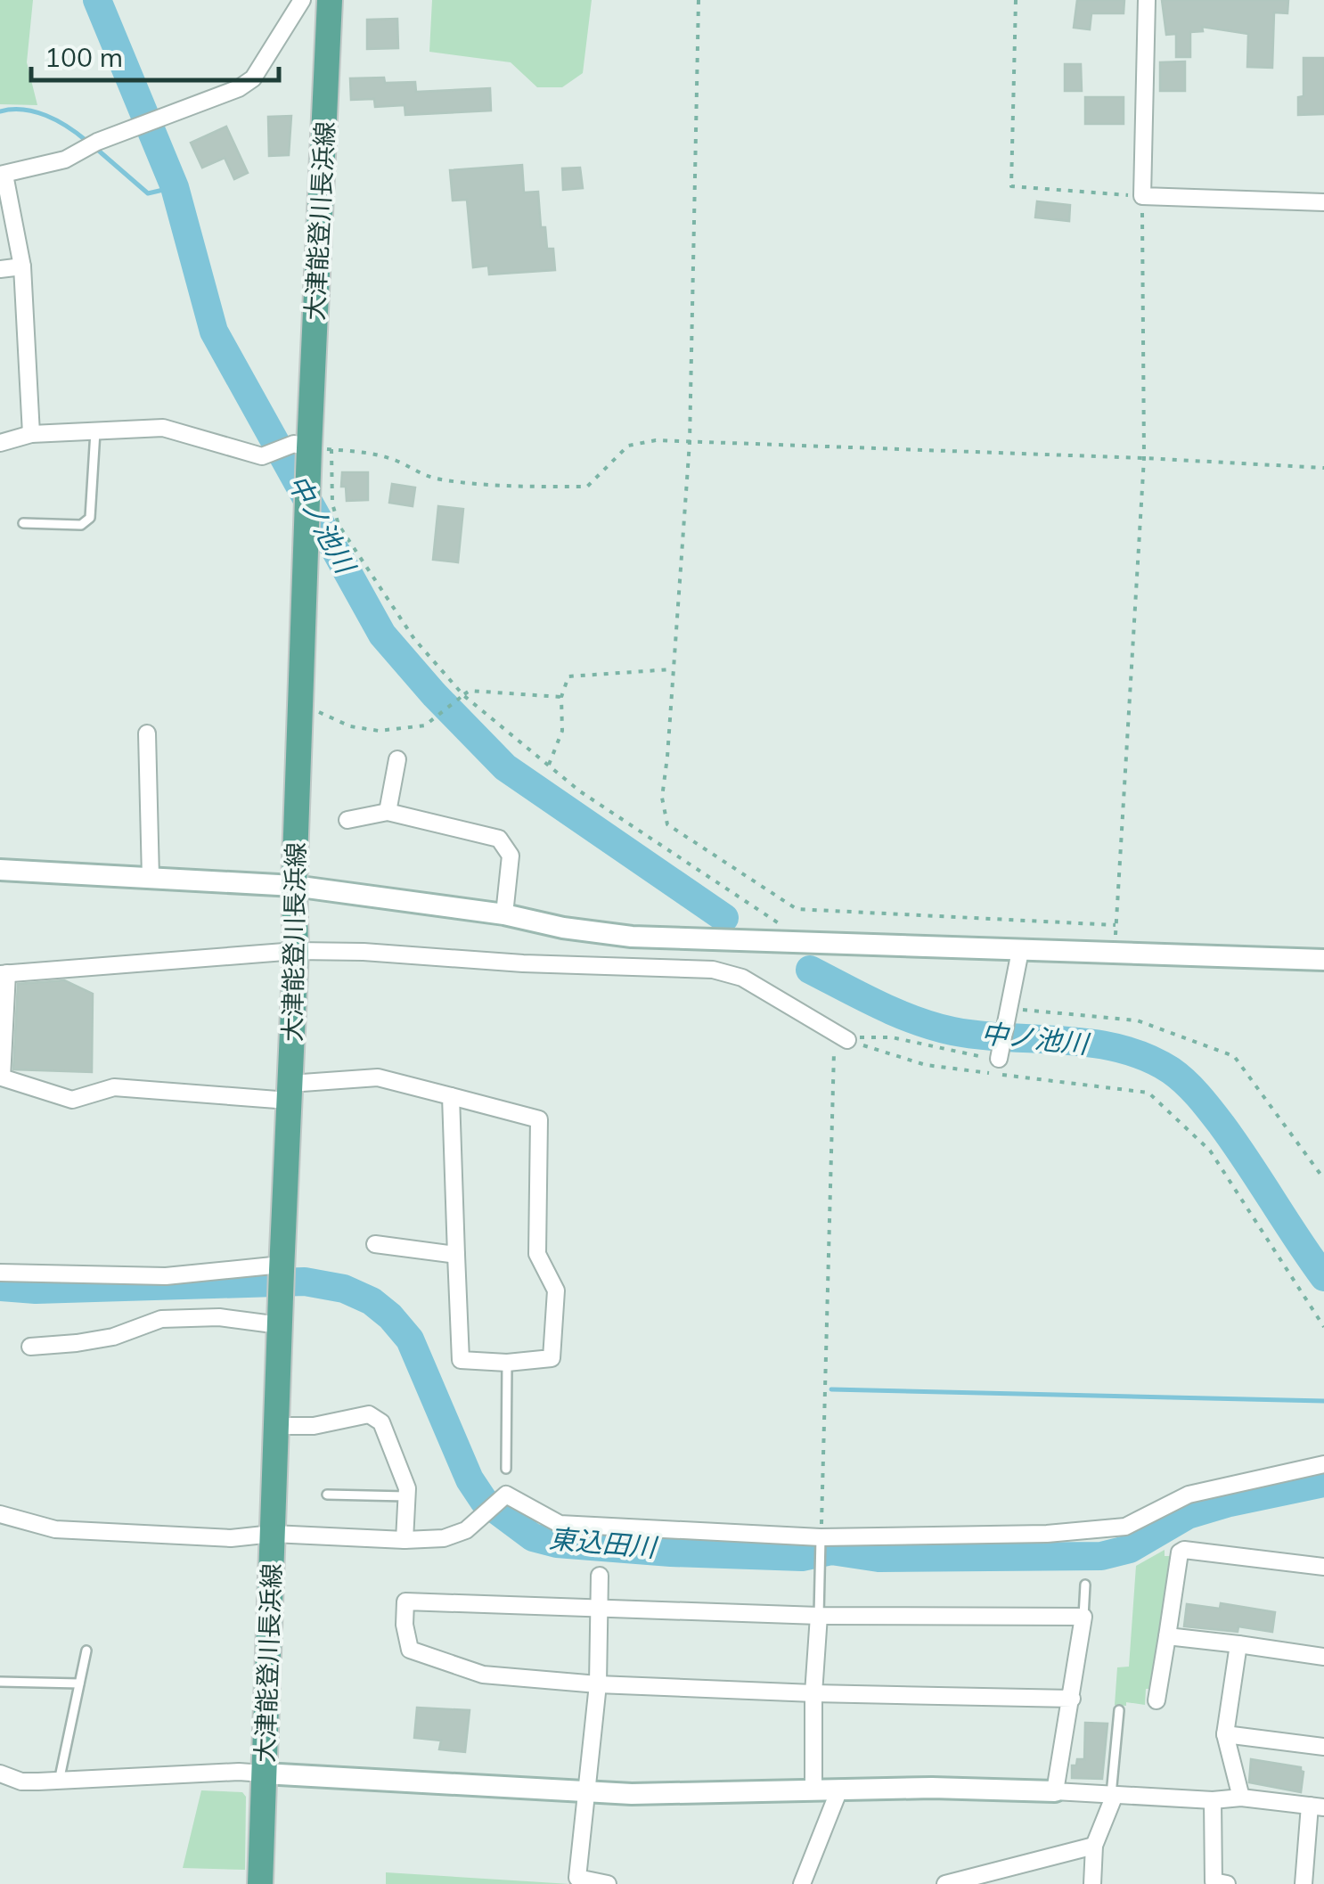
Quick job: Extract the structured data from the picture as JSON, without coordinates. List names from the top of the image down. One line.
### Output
{"streets":{"main road":["大津能登川長浜線"]},"water":["中ノ池川","東込田川"],"scale_bar":"100 m"}
